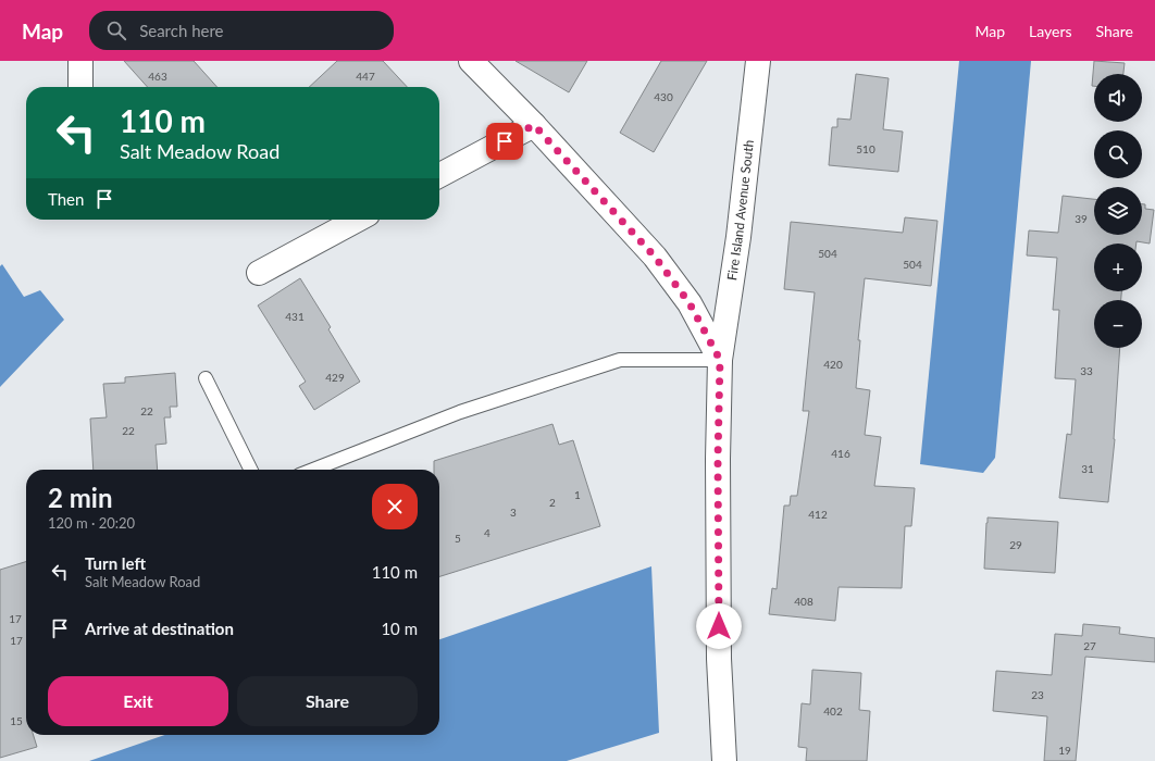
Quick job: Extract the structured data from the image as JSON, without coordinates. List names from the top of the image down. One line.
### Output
{"streets":{"street":["Fire Island Avenue South"]},"house_numbers":["463","447","430","510","39","504","504","431","420","33","429","22","22","416","31","1","2","3","412","4","5","29","408","17","17","27","23","402","15","19"],"page":{"header":"Map","search":"Search here","nav":["Map","Layers","Share"],"map_buttons":["+","−"],"turn":["110 m","Salt Meadow Road"],"then":"Then","heading":["2 min","120 m · 20:20"],"list":[{"name":"Turn left","note":"Salt Meadow Road","value":"110 m"},{"name":"Arrive at destination","value":"10 m"}],"buttons":["Exit","Share"]}}
